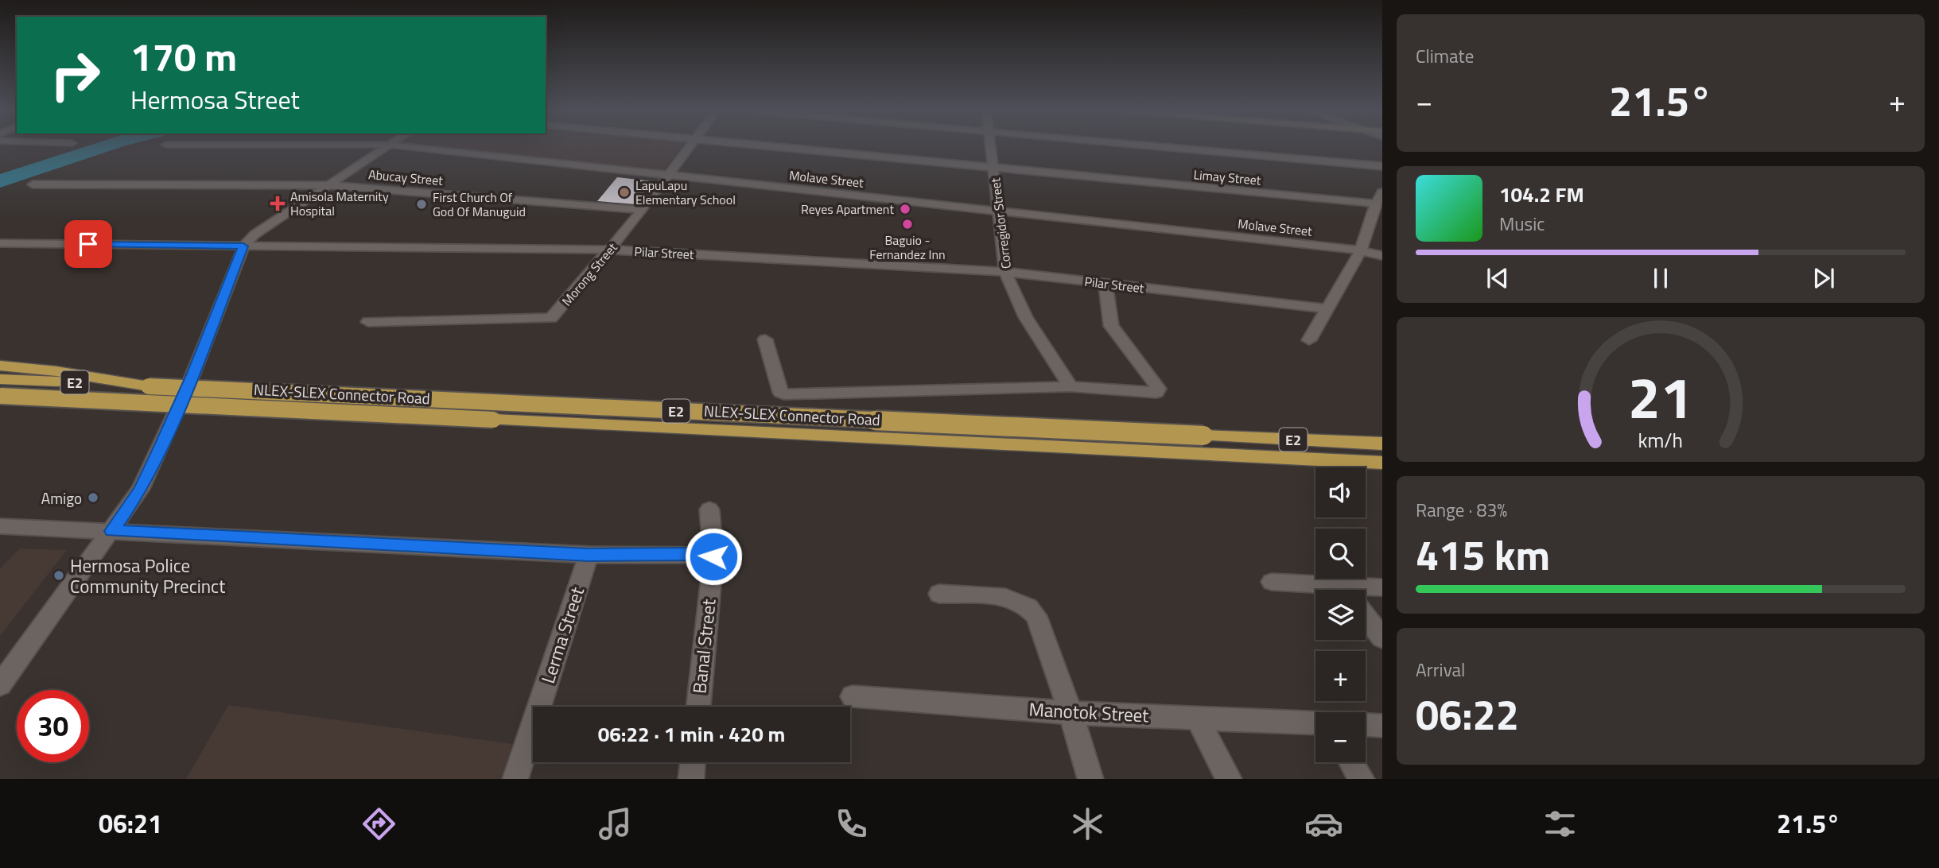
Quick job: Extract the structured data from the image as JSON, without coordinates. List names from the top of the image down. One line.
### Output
{"streets":{"highway":["E2","NLEX-SLEX Connector Road"],"street":["Abucay Street","Limay Street","Molave Street","Corregidor Street","Pilar Street","Morong Street","Lerma Street","Banal Street","Manotok Street"]},"crossings":[["Abucay Street","Morong Street"],["Limay Street","Corregidor Street"],["Molave Street","Corregidor Street"],["Molave Street","Morong Street"],["Corregidor Street","Pilar Street"],["Pilar Street","Morong Street"]],"places":{"other":["LapuLapu Elementary School","First Church Of God Of Manuguid","Reyes Apartment","Baguio - Fernandez Inn","Amigo","Hermosa Police Community Precinct"],"health":["Amisola Maternity Hospital"]},"page":{"tile":["Climate",["Range · 83%","415 km"],["Arrival","06:22"]],"turn":["170 m","Hermosa Street"],"heat":["−","21.5°","+"],"song":["104.2 FM","Music"],"map_buttons":["+","−"],"limit":"30","trip":"06:22 · 1 min · 420 m","tabs":["06:21","21.5°"],"gauge":["21","km/h"]}}
